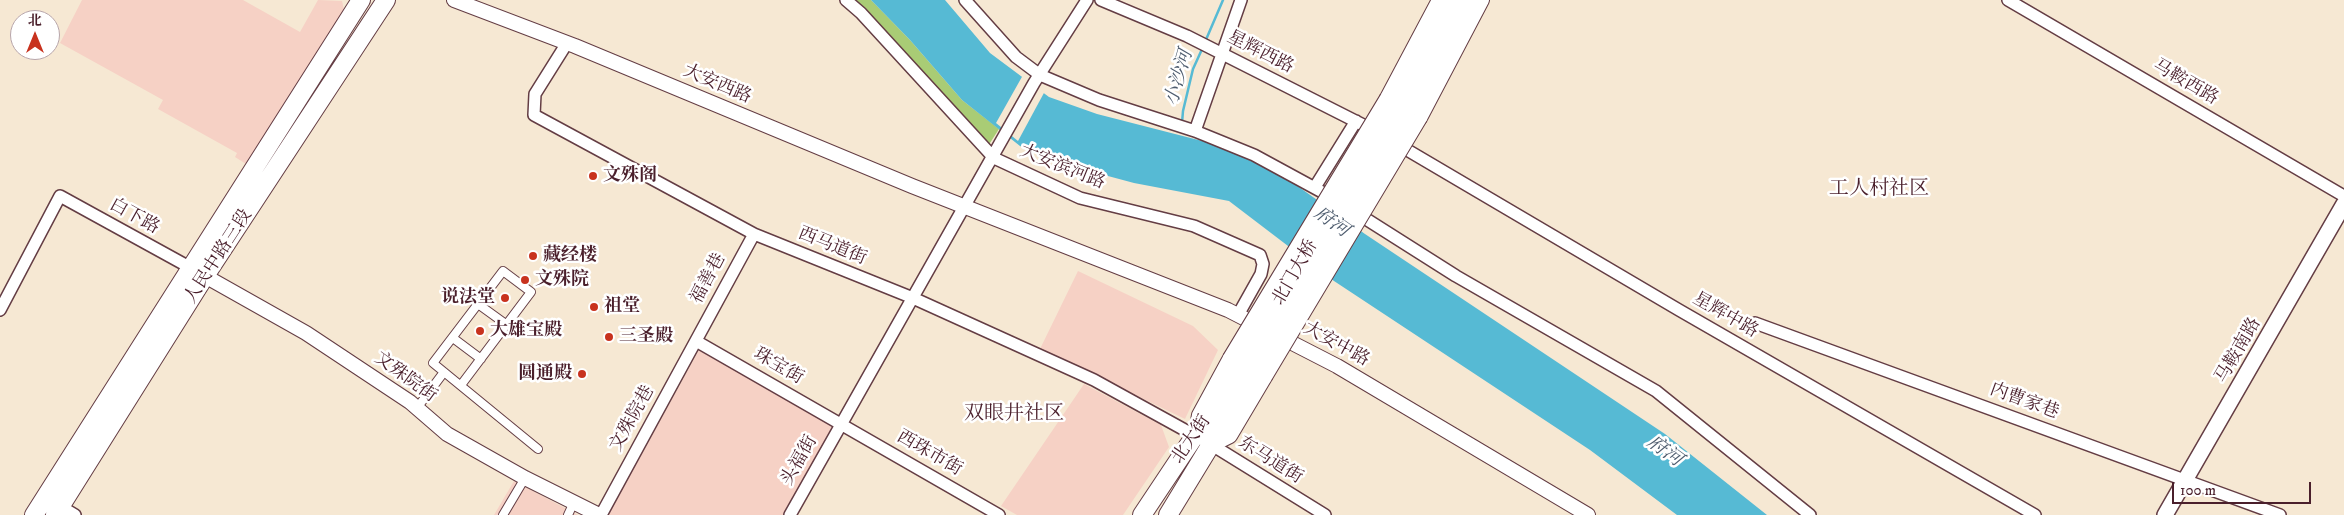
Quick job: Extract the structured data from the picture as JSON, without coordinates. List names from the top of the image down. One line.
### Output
{"streets":{"main road":["人民中路三段","北门大桥","马鞍南路","北大街"],"street":["星辉西路","马鞍西路","大安西路","大安滨河路","白下路","西马道街","福善巷","星辉中路","大安中路","珠宝街","文殊院街","内曹家巷","文殊院巷","西珠市街","头福街","东马道街"]},"crossings":[["星辉西路","星辉中路"],["大安西路","西马道街"],["大安西路","大安中路"],["大安西路","头福街"],["大安滨河路","大安中路"],["大安滨河路","头福街"],["白下路","人民中路三段"],["白下路","文殊院街"],["西马道街","福善巷"],["西马道街","北大街"],["西马道街","头福街"],["西马道街","东马道街"],["人民中路三段","文殊院街"],["北门大桥","北大街"],["福善巷","珠宝街"],["福善巷","文殊院巷"],["大安中路","头福街"],["马鞍南路","内曹家巷"],["珠宝街","文殊院巷"],["珠宝街","西珠市街"],["珠宝街","头福街"],["文殊院街","文殊院巷"],["北大街","东马道街"],["西珠市街","头福街"]],"districts":["工人村社区","双眼井社区"],"water":["小沙河","府河"],"places":["文殊阁","藏经楼","文殊院","说法堂","祖堂","大雄宝殿","三圣殿","圆通殿"],"scale_bar":"100 m","north":"top"}
